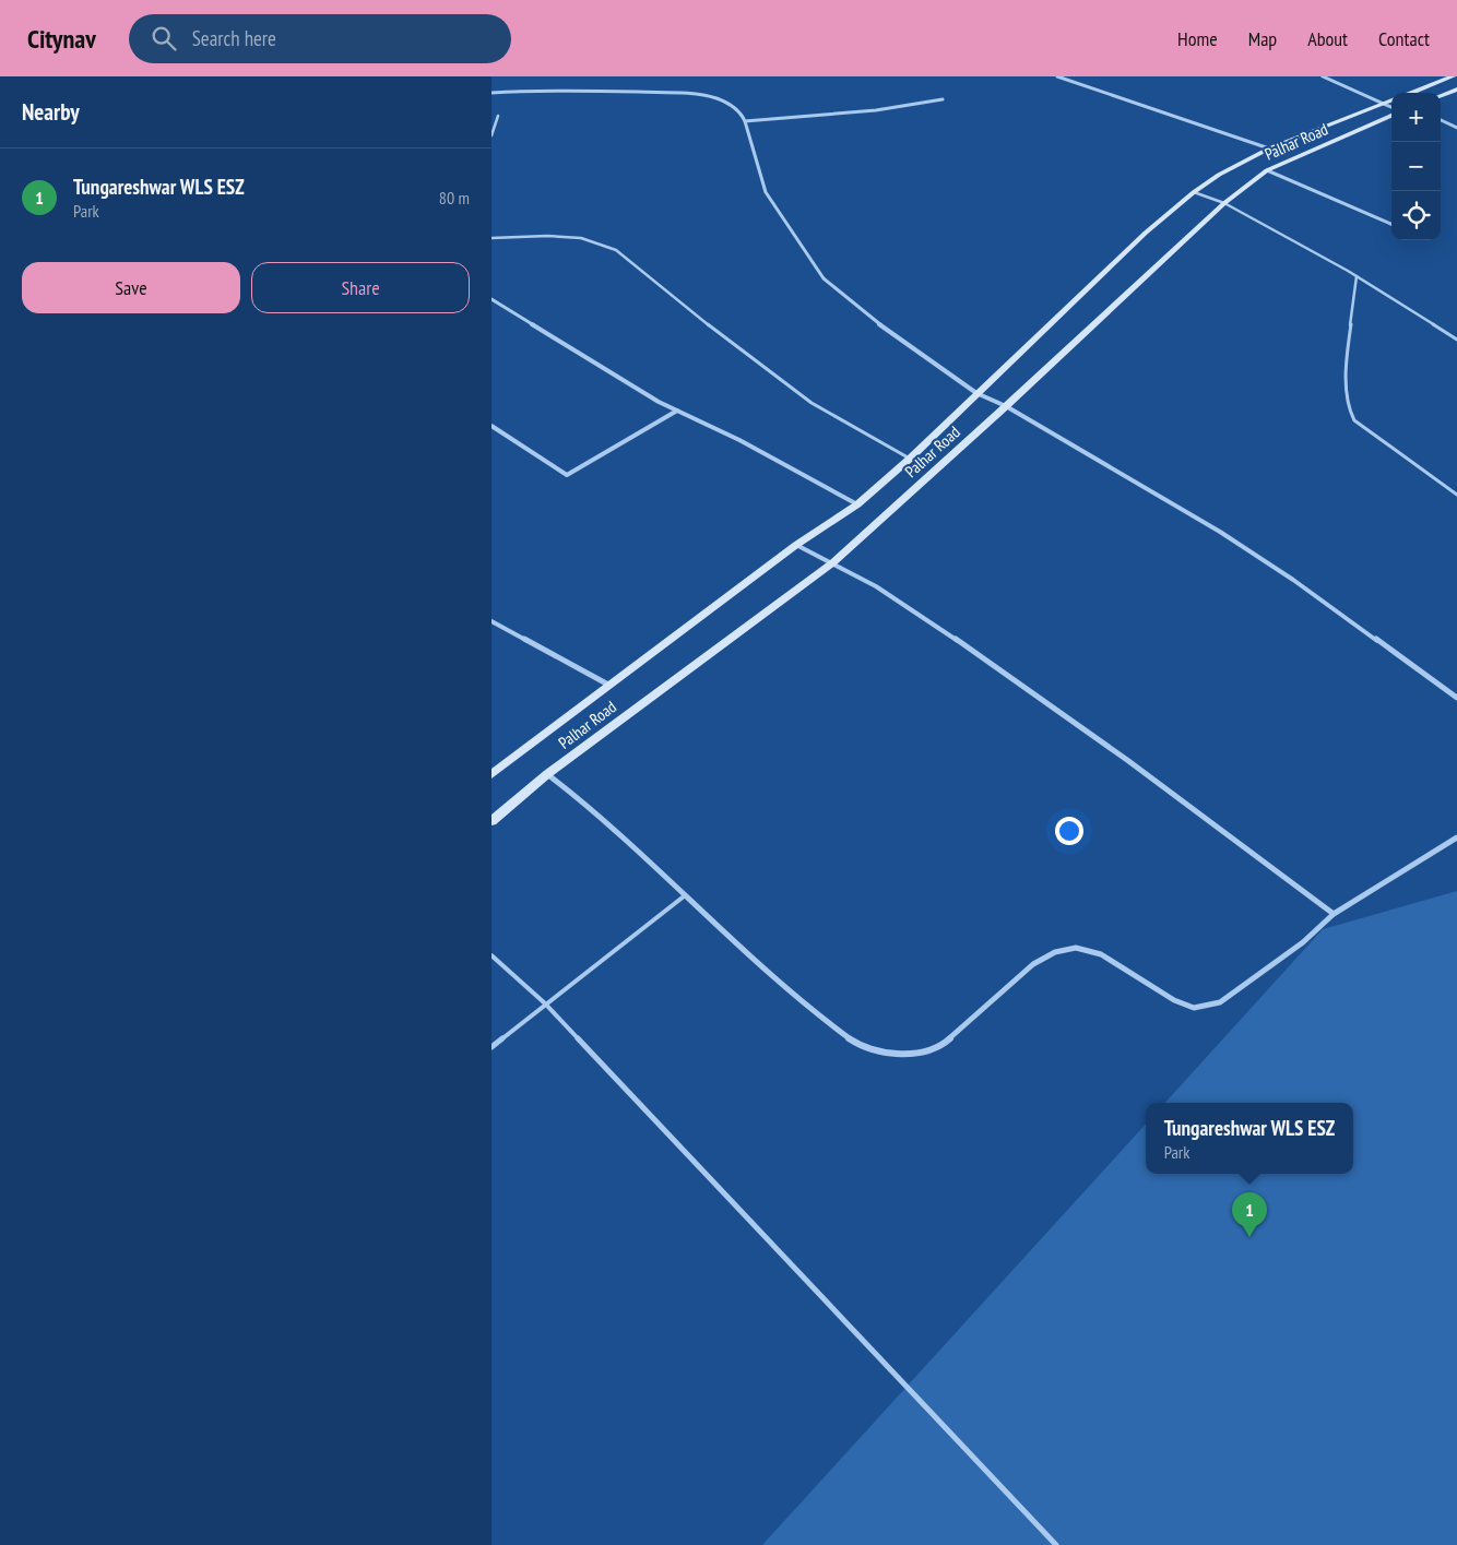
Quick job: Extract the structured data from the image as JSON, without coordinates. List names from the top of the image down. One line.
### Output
{"streets":{"main road":["Palhar Road"]},"page":{"header":"Citynav","search":"Search here","nav":["Home","Map","About","Contact"],"heading":"Nearby","map_buttons":["+","−"],"list":[{"mark":"1","name":"Tungareshwar WLS ESZ","note":"Park","value":"80 m"}],"buttons":["Save","Share"],"popup":["Tungareshwar WLS ESZ","Park"],"pins":"1"}}
